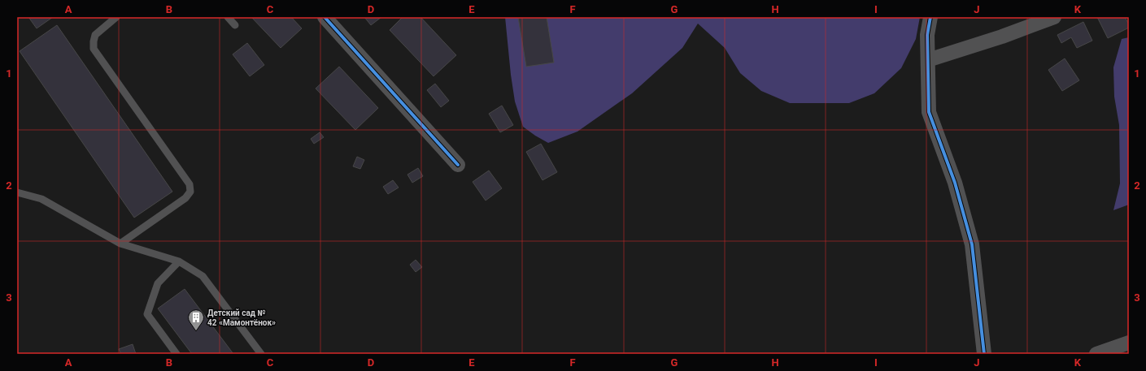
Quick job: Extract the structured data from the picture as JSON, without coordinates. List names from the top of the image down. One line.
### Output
{"places":{"building":["Детский сад № 42 «Мамонтёнок»"]},"grid":{"columns":["A","B","C","D","E","F","G","H","I","J","K"],"rows":["1","2","3"]}}
